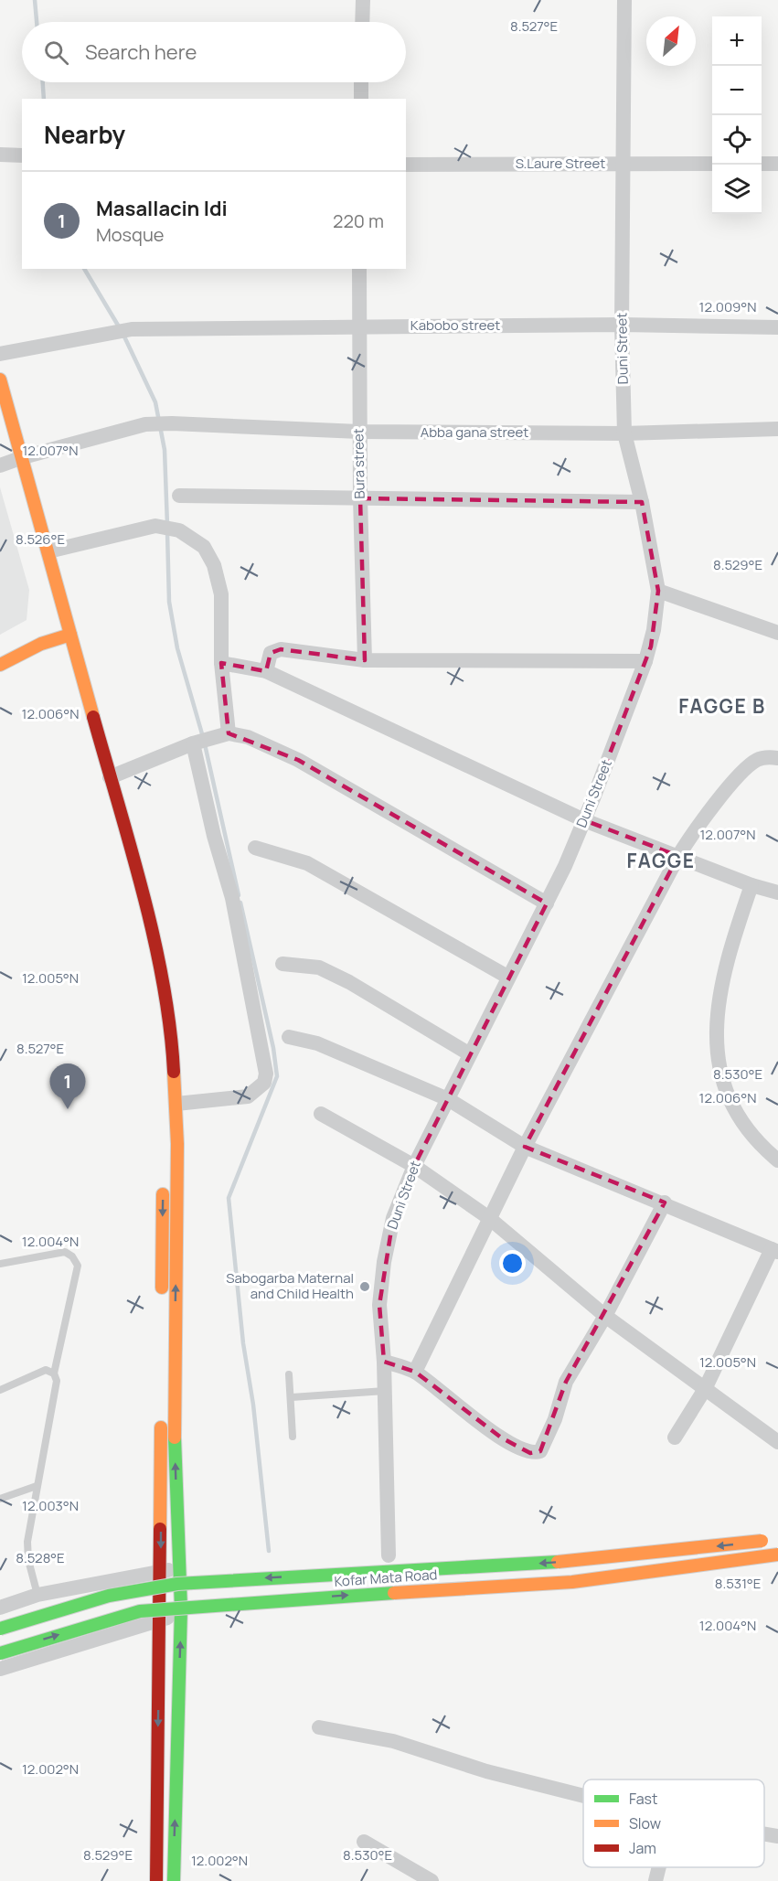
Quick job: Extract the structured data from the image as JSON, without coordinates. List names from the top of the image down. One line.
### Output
{"streets":{"main road":["Kofar Mata Road"],"street":["S.Laure Street","Kabobo street","Duni Street","Abba gana street","Bura street"]},"crossings":[["S.Laure Street","Duni Street"],["Kabobo street","Duni Street"],["Kabobo street","Bura street"],["Duni Street","Abba gana street"],["Abba gana street","Bura street"]],"districts":["FAGGE B","FAGGE"],"places":["Sabogarba Maternal and Child Health"],"legend":["Fast","Slow","Jam"],"north":"top right","page":{"map_buttons":["+","−"],"search":"Search here","heading":"Nearby","list":[{"mark":"1","name":"Masallacin Idi","note":"Mosque","value":"220 m"}],"pins":"1"},"coordinates":["8.527°E","12.009°N","12.007°N","8.526°E","8.529°E","12.006°N","12.005°N","8.530°E","12.004°N","12.003°N","8.528°E","8.531°E","12.002°N"]}
